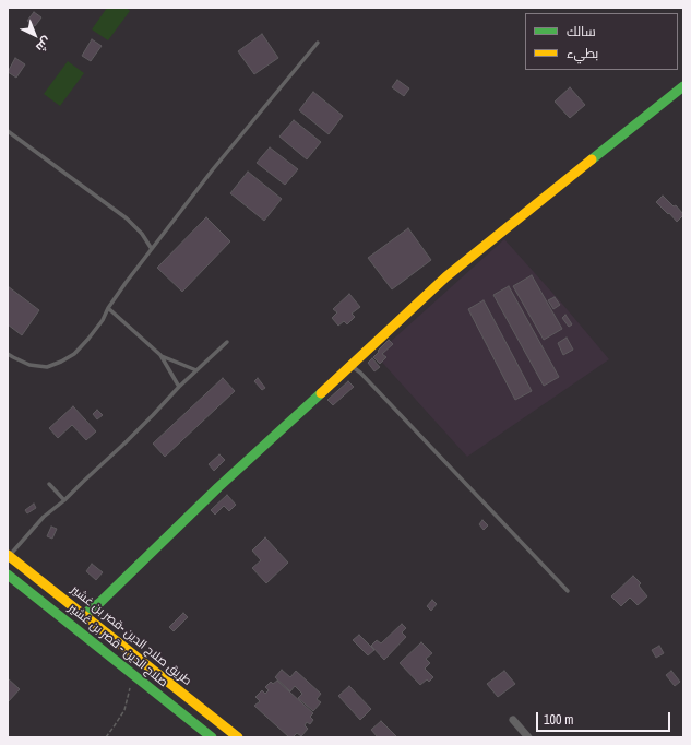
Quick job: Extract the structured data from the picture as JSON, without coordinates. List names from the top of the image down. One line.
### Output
{"streets":{"main road":["طريق صلاح الدين -قصر بن غشير","صلاح الدين - قصر بن غشير"]},"legend":["سالك","بطيء"],"scale_bar":"100 m","north":"bottom right"}
